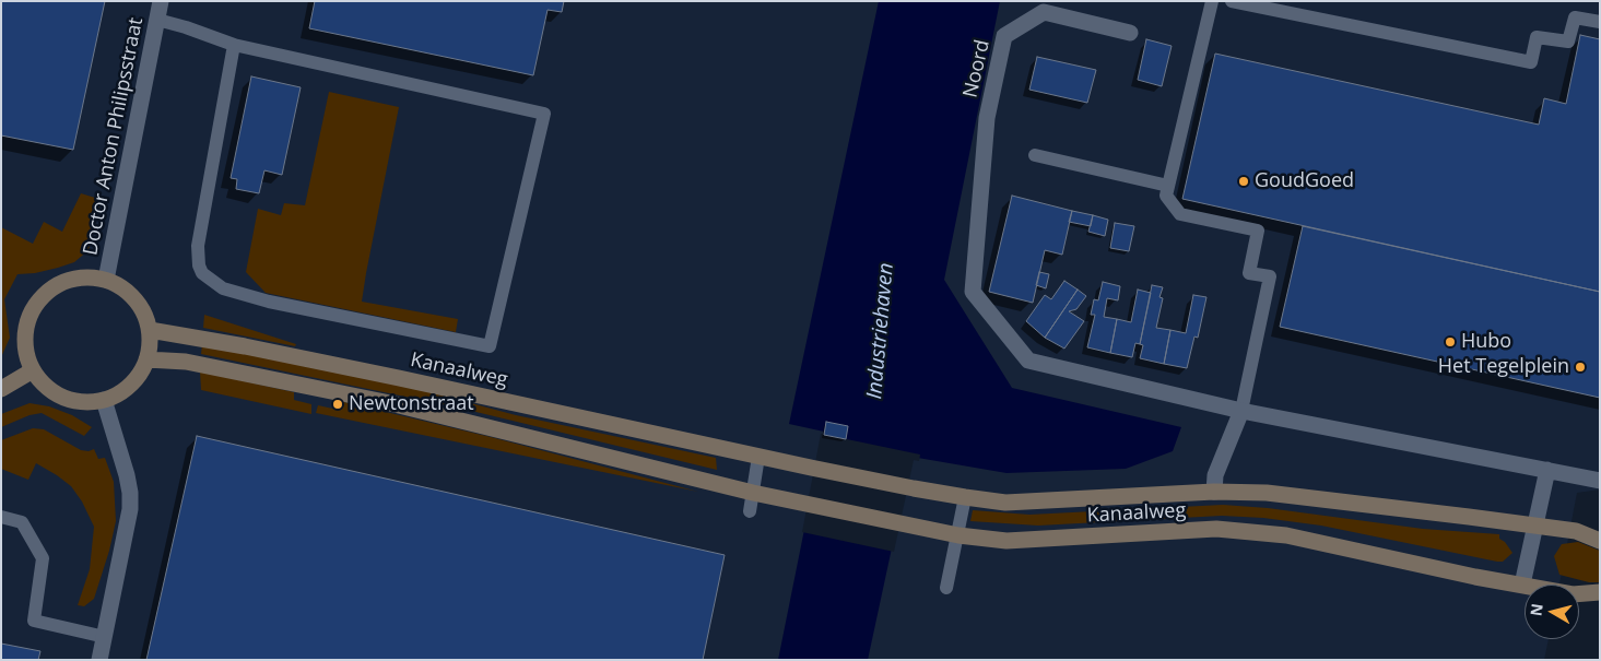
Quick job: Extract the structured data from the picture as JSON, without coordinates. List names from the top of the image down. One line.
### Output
{"streets":{"street":["Noord","Doctor Anton Philipsstraat","Kanaalweg"]},"crossings":[["Doctor Anton Philipsstraat","Kanaalweg"]],"water":["Industriehaven"],"places":["GoudGoed","Hubo","Het Tegelplein","Newtonstraat"],"north":"left"}
